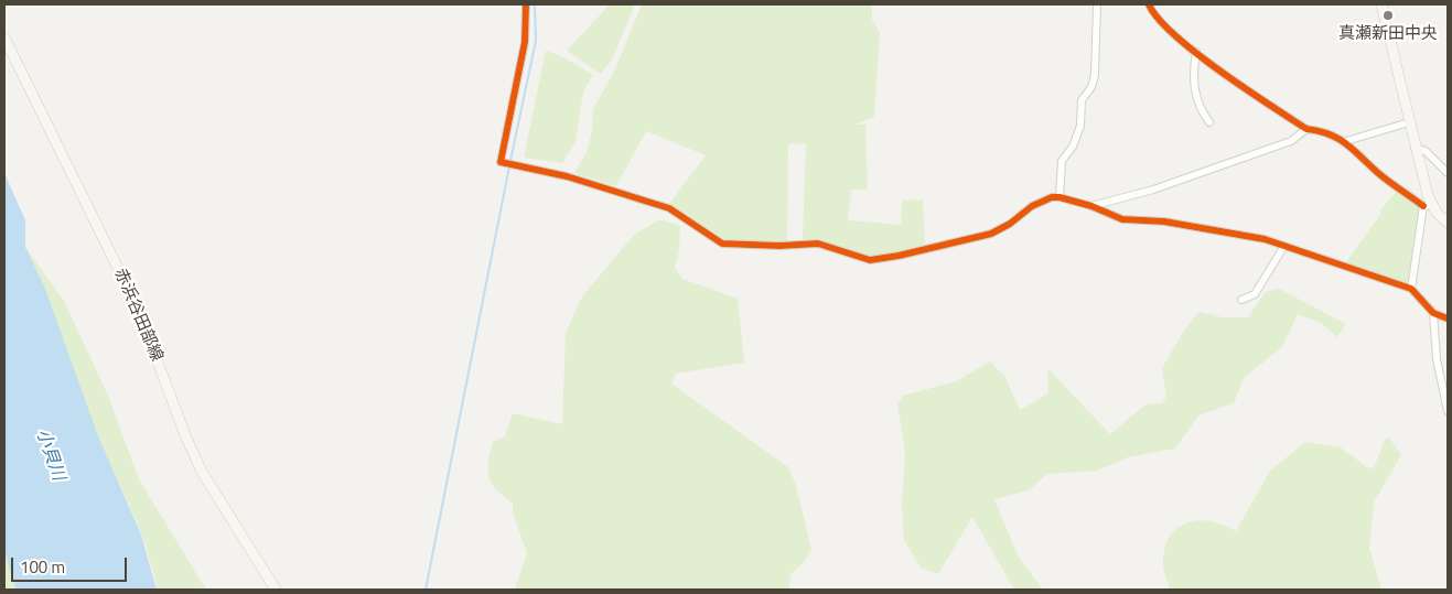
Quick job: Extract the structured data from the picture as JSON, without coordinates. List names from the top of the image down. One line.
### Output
{"streets":{"main road":["赤浜谷田部線"]},"water":["小貝川"],"places":["真瀬新田中央"],"scale_bar":"100 m"}
